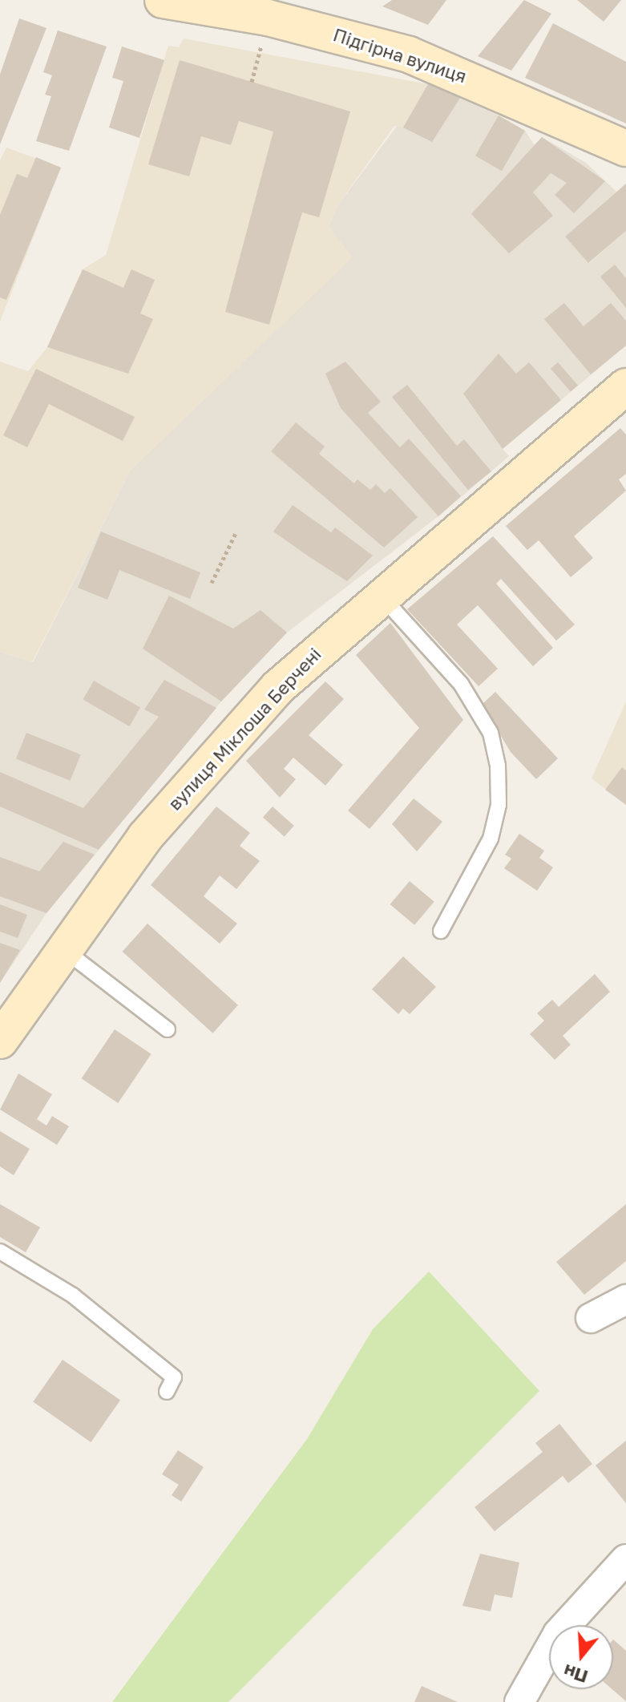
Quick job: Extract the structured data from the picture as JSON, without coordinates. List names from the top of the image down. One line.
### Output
{"streets":{"street":["Підгірна вулиця","вулиця Міклоша Берчені"]},"north":"bottom"}
